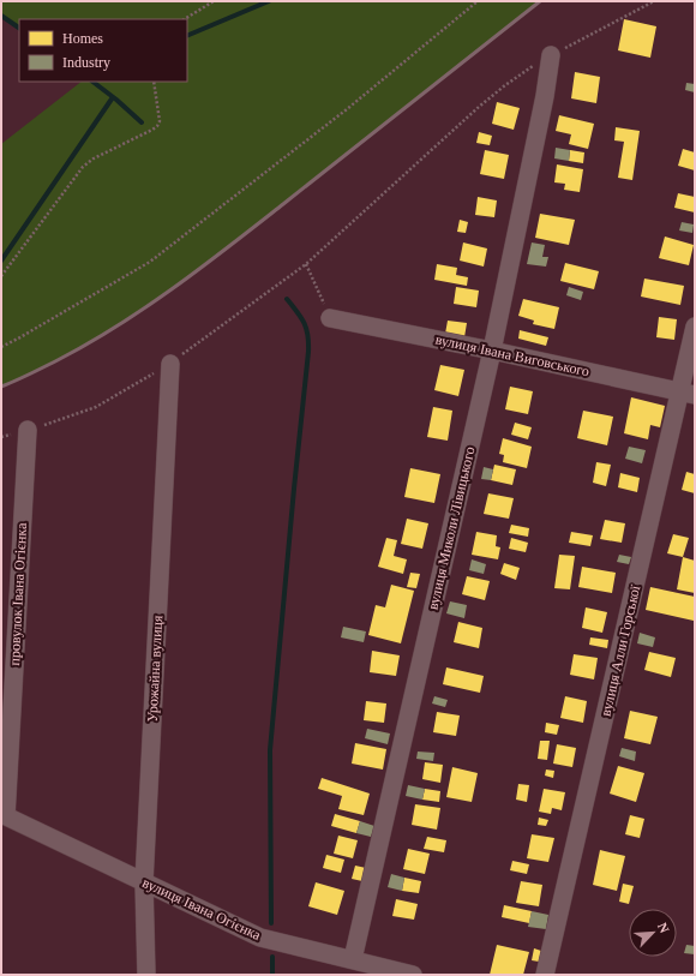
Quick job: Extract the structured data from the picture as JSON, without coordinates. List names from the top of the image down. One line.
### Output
{"streets":{"street":["вулиця Івана Виговського","вулиця Миколи Лівицького","провулок Івана Огієнка","вулиця Алли Горської","Урожайна вулиця","вулиця Івана Огієнка"]},"crossings":[["вулиця Івана Виговського","вулиця Миколи Лівицького"],["вулиця Івана Виговського","вулиця Алли Горської"],["вулиця Миколи Лівицького","вулиця Івана Огієнка"],["провулок Івана Огієнка","вулиця Івана Огієнка"],["Урожайна вулиця","вулиця Івана Огієнка"]],"legend":["Homes","Industry"],"north":"top right"}
